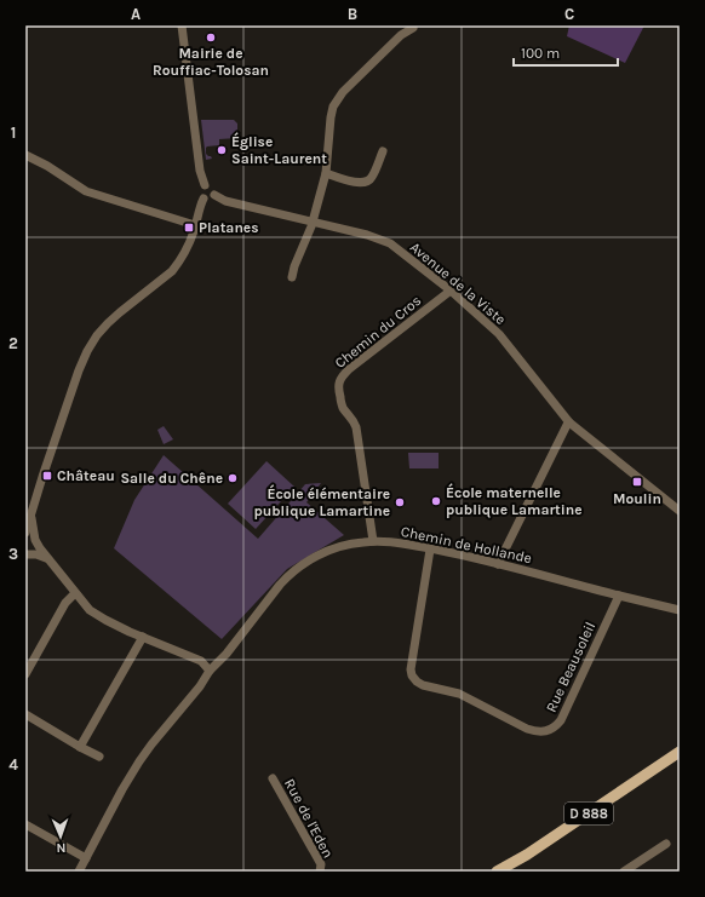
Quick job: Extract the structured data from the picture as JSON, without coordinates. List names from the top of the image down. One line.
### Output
{"streets":{"main road":["D 888"],"street":["Avenue de la Viste","Chemin du Cros","Chemin de Hollande","Rue Beausoleil","Rue de l'Eden"]},"crossings":[["Avenue de la Viste","Chemin du Cros"],["Chemin du Cros","Chemin de Hollande"],["Chemin de Hollande","Rue Beausoleil"]],"places":{"other":["Mairie de Rouffiac-Tolosan","Église Saint-Laurent","Salle du Chêne","École maternelle publique Lamartine","École élémentaire publique Lamartine"],"transit":["Platanes","Château","Moulin"]},"scale_bar":"100 m","north":"bottom","grid":{"columns":["A","B","C"],"rows":["1","2","3","4"]}}
